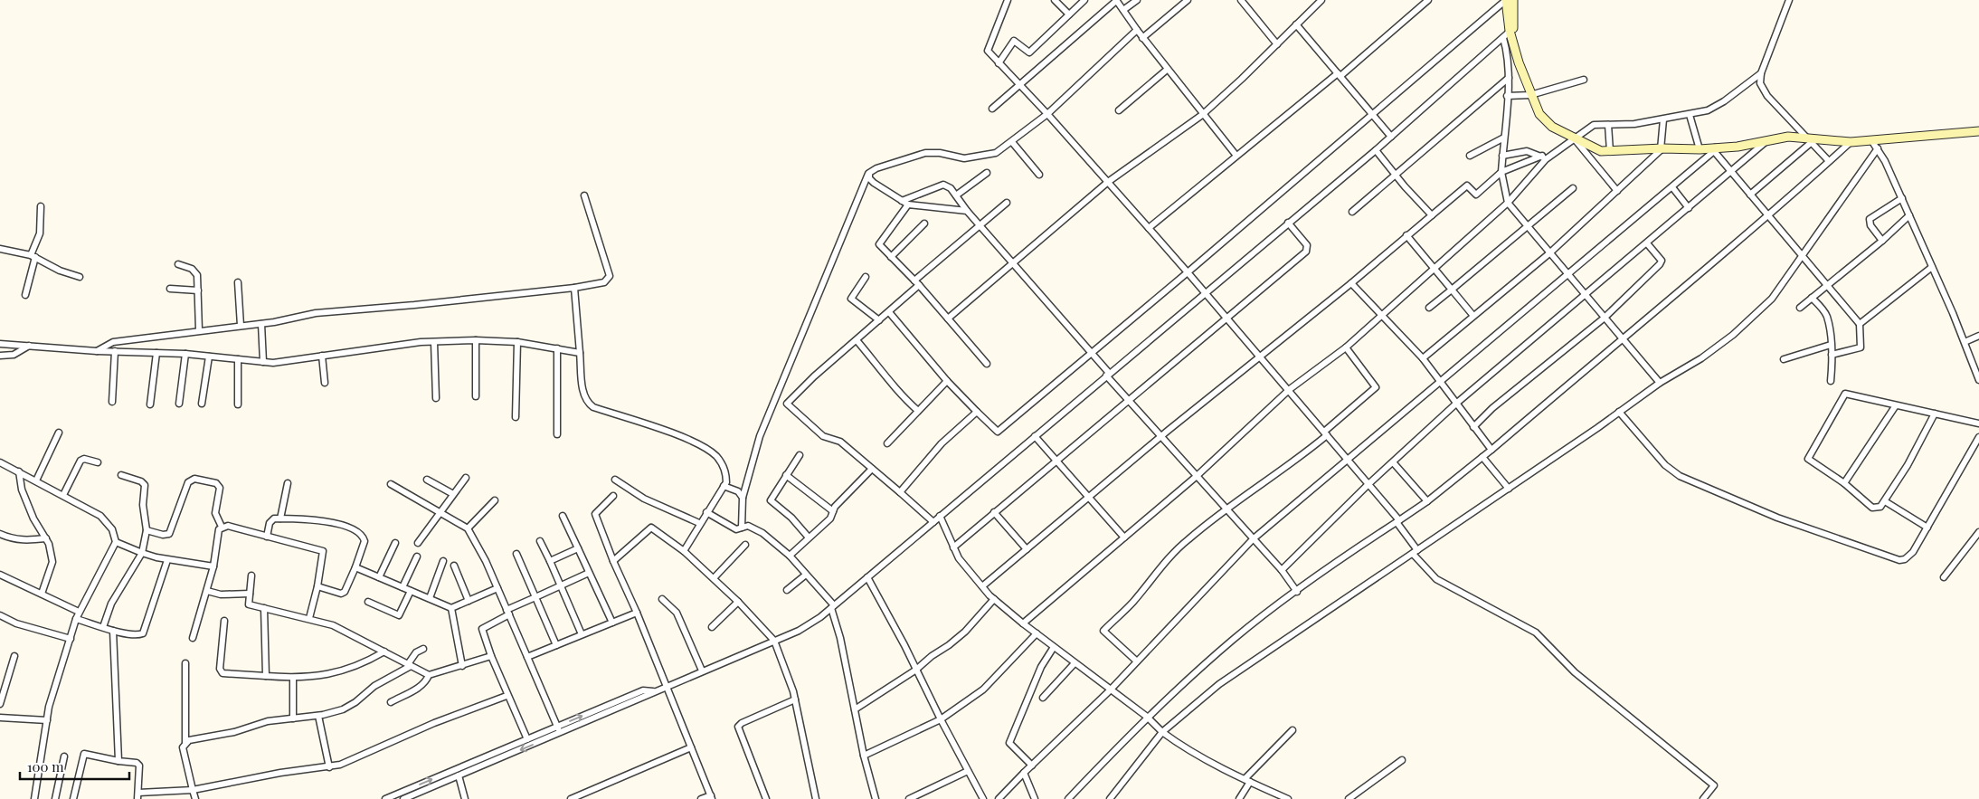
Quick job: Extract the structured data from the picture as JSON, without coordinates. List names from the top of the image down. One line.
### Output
{"scale_bar":"100 m"}
